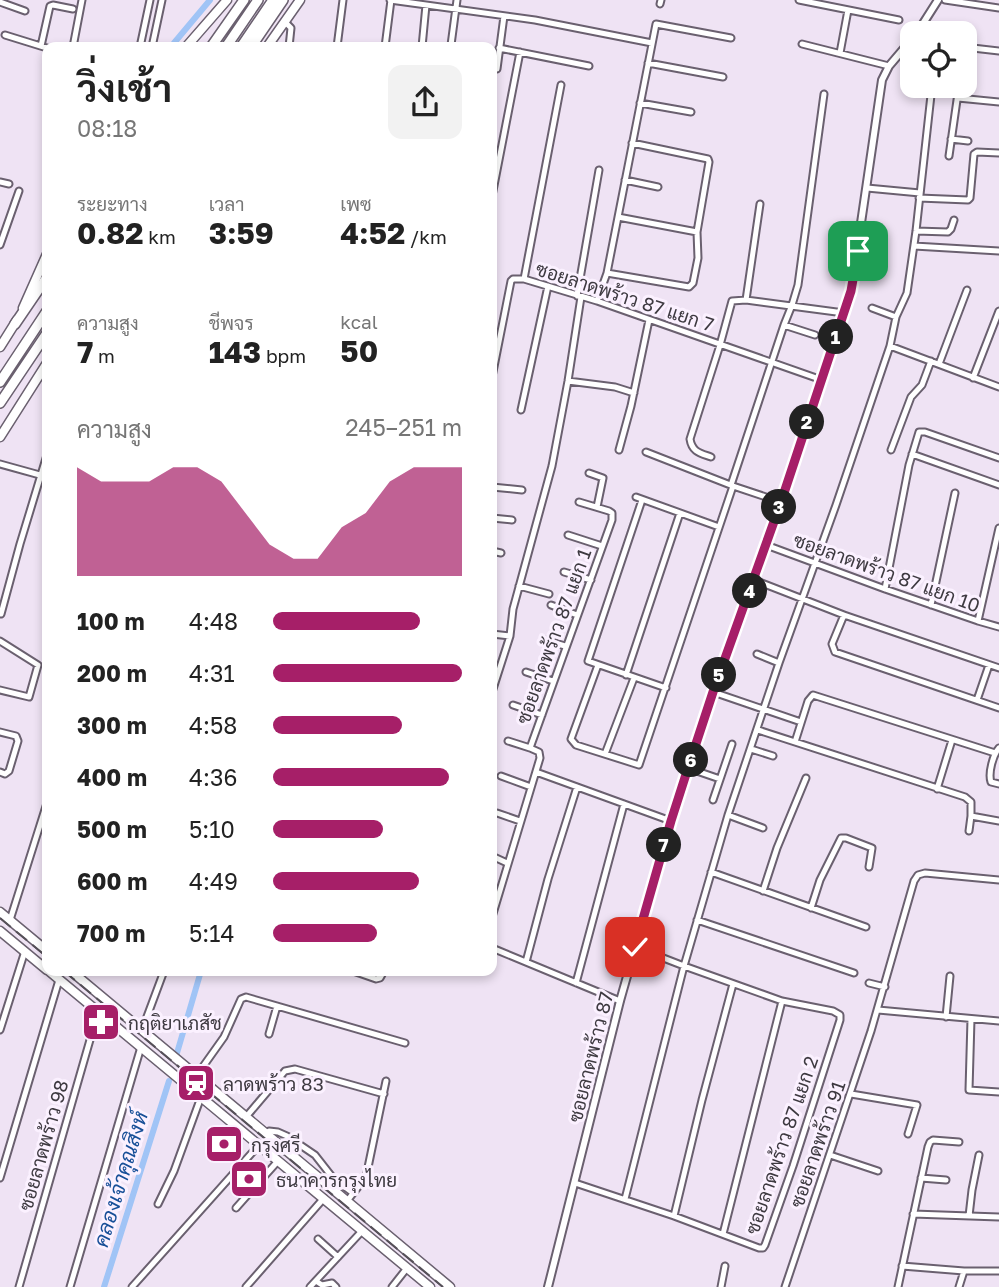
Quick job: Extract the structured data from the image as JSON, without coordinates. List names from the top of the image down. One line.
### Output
{"streets":{"street":["ซอยลาดพร้าว 87 แยก 7","ซอยลาดพร้าว 87 แยก 10","ซอยลาดพร้าว 87 แยก 1","ซอยลาดพร้าว 87","ซอยลาดพร้าว 91","ซอยลาดพร้าว 98","ซอยลาดพร้าว 87 แยก 2"]},"crossings":[["ซอยลาดพร้าว 87 แยก 7","ซอยลาดพร้าว 87"],["ซอยลาดพร้าว 87 แยก 10","ซอยลาดพร้าว 87"],["ซอยลาดพร้าว 87","ซอยลาดพร้าว 87 แยก 2"]],"water":["คลองเจ้าคุณสิงห์"],"places":{"pharmacy":["กฤติยาเภสัช"],"station":["ลาดพร้าว 83"],"bank":["กรุงศรี","ธนาคารกรุงไทย"]},"page":{"heading":["วิ่งเช้า","08:18"],"stats":[["ระยะทาง","0.82 km"],["เวลา","3:59"],["เพซ","4:52 /km"],["ความสูง","7 m"],["ชีพจร","143 bpm"],["kcal","50"]],"pins":["1","2","3","4","5","6","7"],"chart":["ความสูง","245–251 m"],"list":[{"name":"100 m","note":"4:48"},{"name":"200 m","note":"4:31"},{"name":"300 m","note":"4:58"},{"name":"400 m","note":"4:36"},{"name":"500 m","note":"5:10"},{"name":"600 m","note":"4:49"},{"name":"700 m","note":"5:14"}]}}
